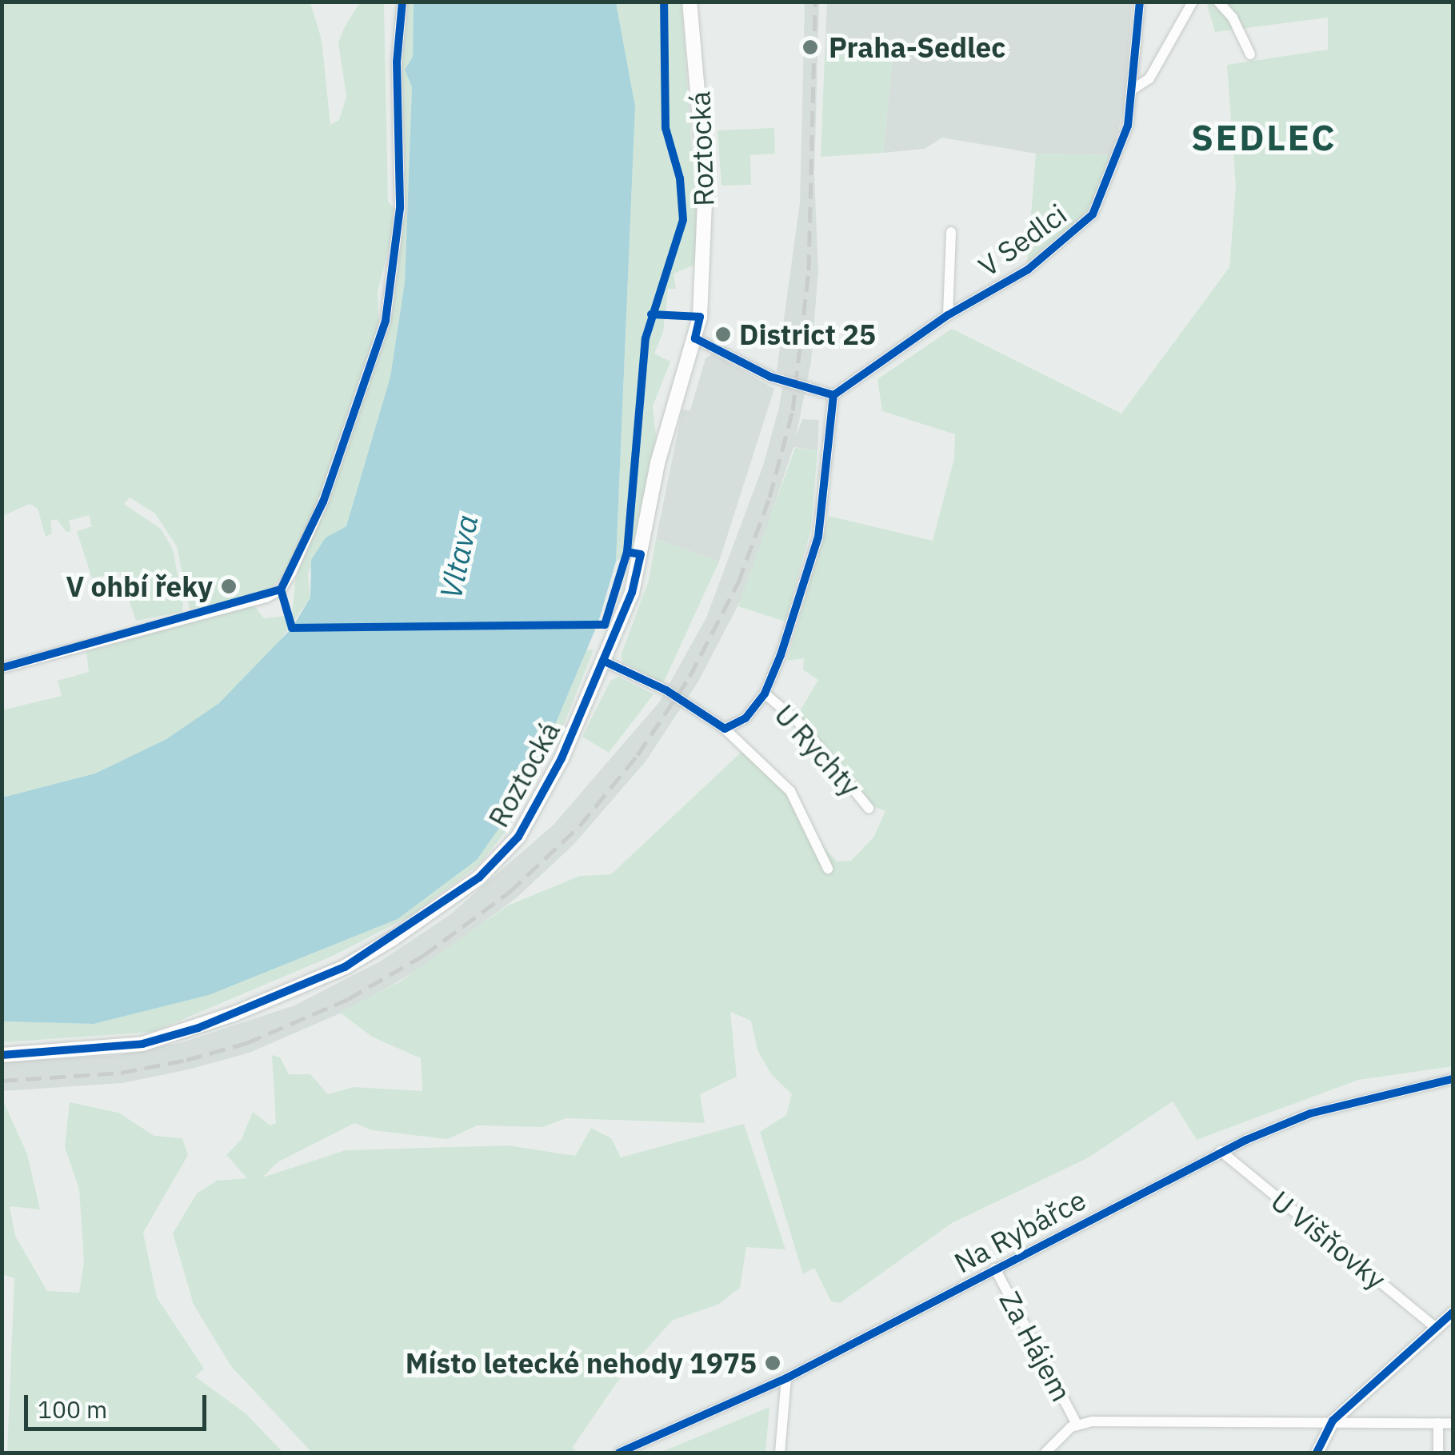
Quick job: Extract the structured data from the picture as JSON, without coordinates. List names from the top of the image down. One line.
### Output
{"streets":{"main road":["Roztocká"],"street":["V Sedlci","U Rychty","Na Rybářce","U Višňovky","Za Hájem"]},"crossings":[["Na Rybářce","U Višňovky"],["Na Rybářce","Za Hájem"]],"districts":["SEDLEC"],"water":["Vltava"],"places":["Praha-Sedlec","District 25","V ohbí řeky","Místo letecké nehody 1975"],"scale_bar":"100 m"}
